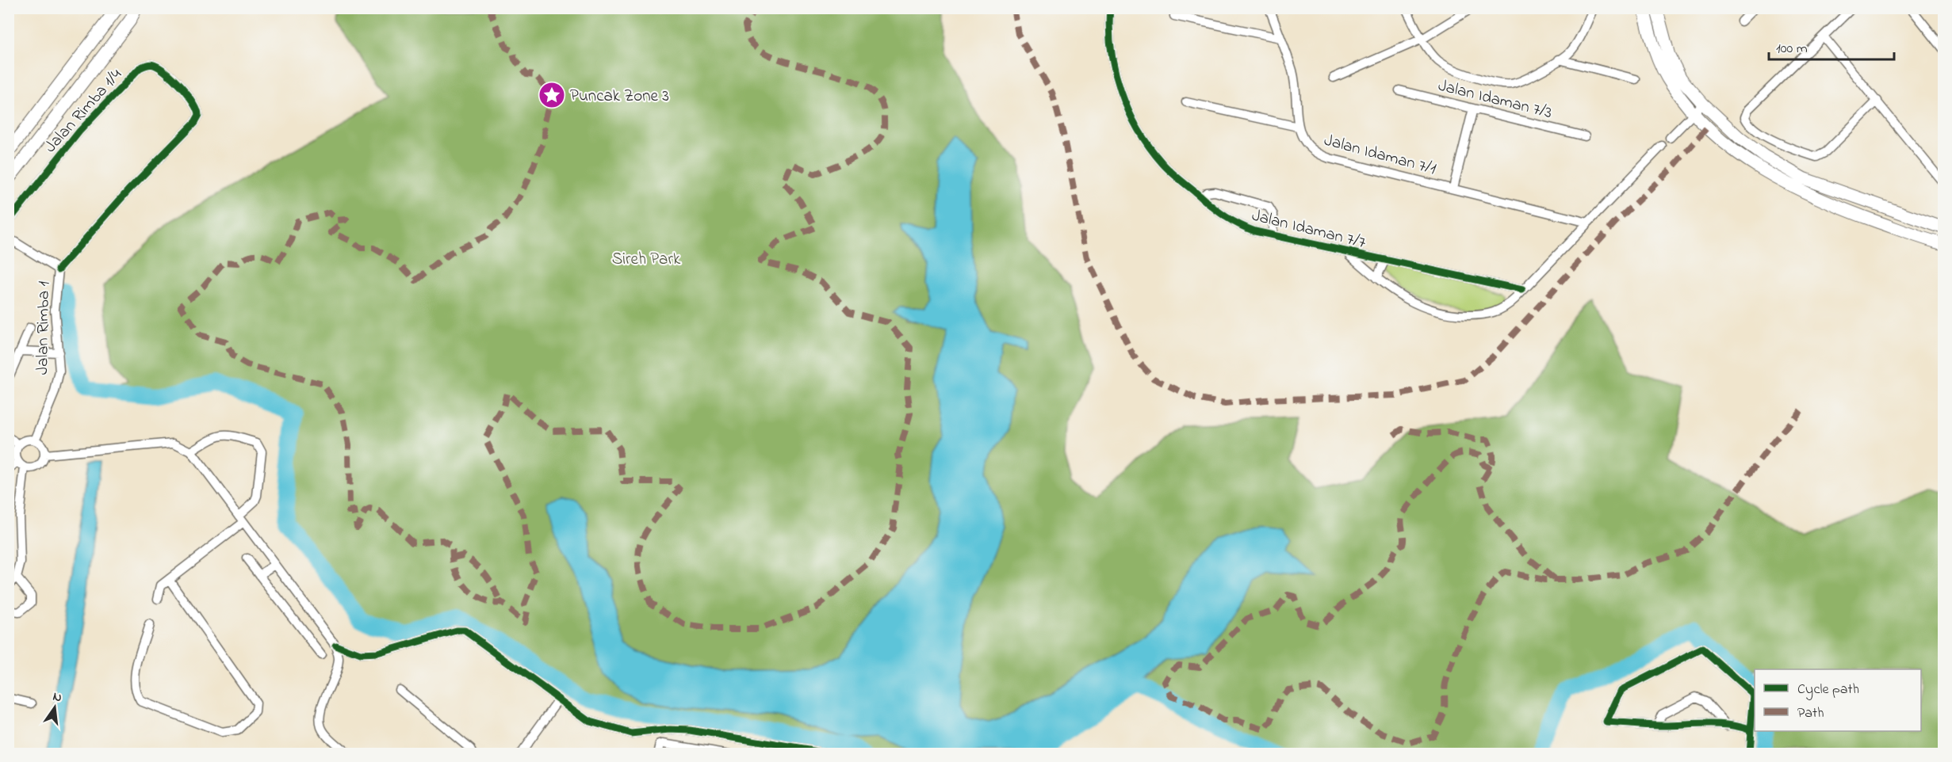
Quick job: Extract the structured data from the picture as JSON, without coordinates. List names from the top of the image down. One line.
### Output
{"streets":{"street":["Jalan Idaman 7/3","Jalan Rimba 1/4","Jalan Idaman 7/1","Jalan Idaman 7/7","Jalan Rimba 1"]},"crossings":[["Jalan Rimba 1/4","Jalan Rimba 1"],["Jalan Idaman 7/1","Jalan Idaman 7/7"]],"parks":["Sireh Park"],"places":{"place":["Puncak Zone 3"]},"legend":["Cycle path","Path"],"scale_bar":"100 m","north":"top"}
